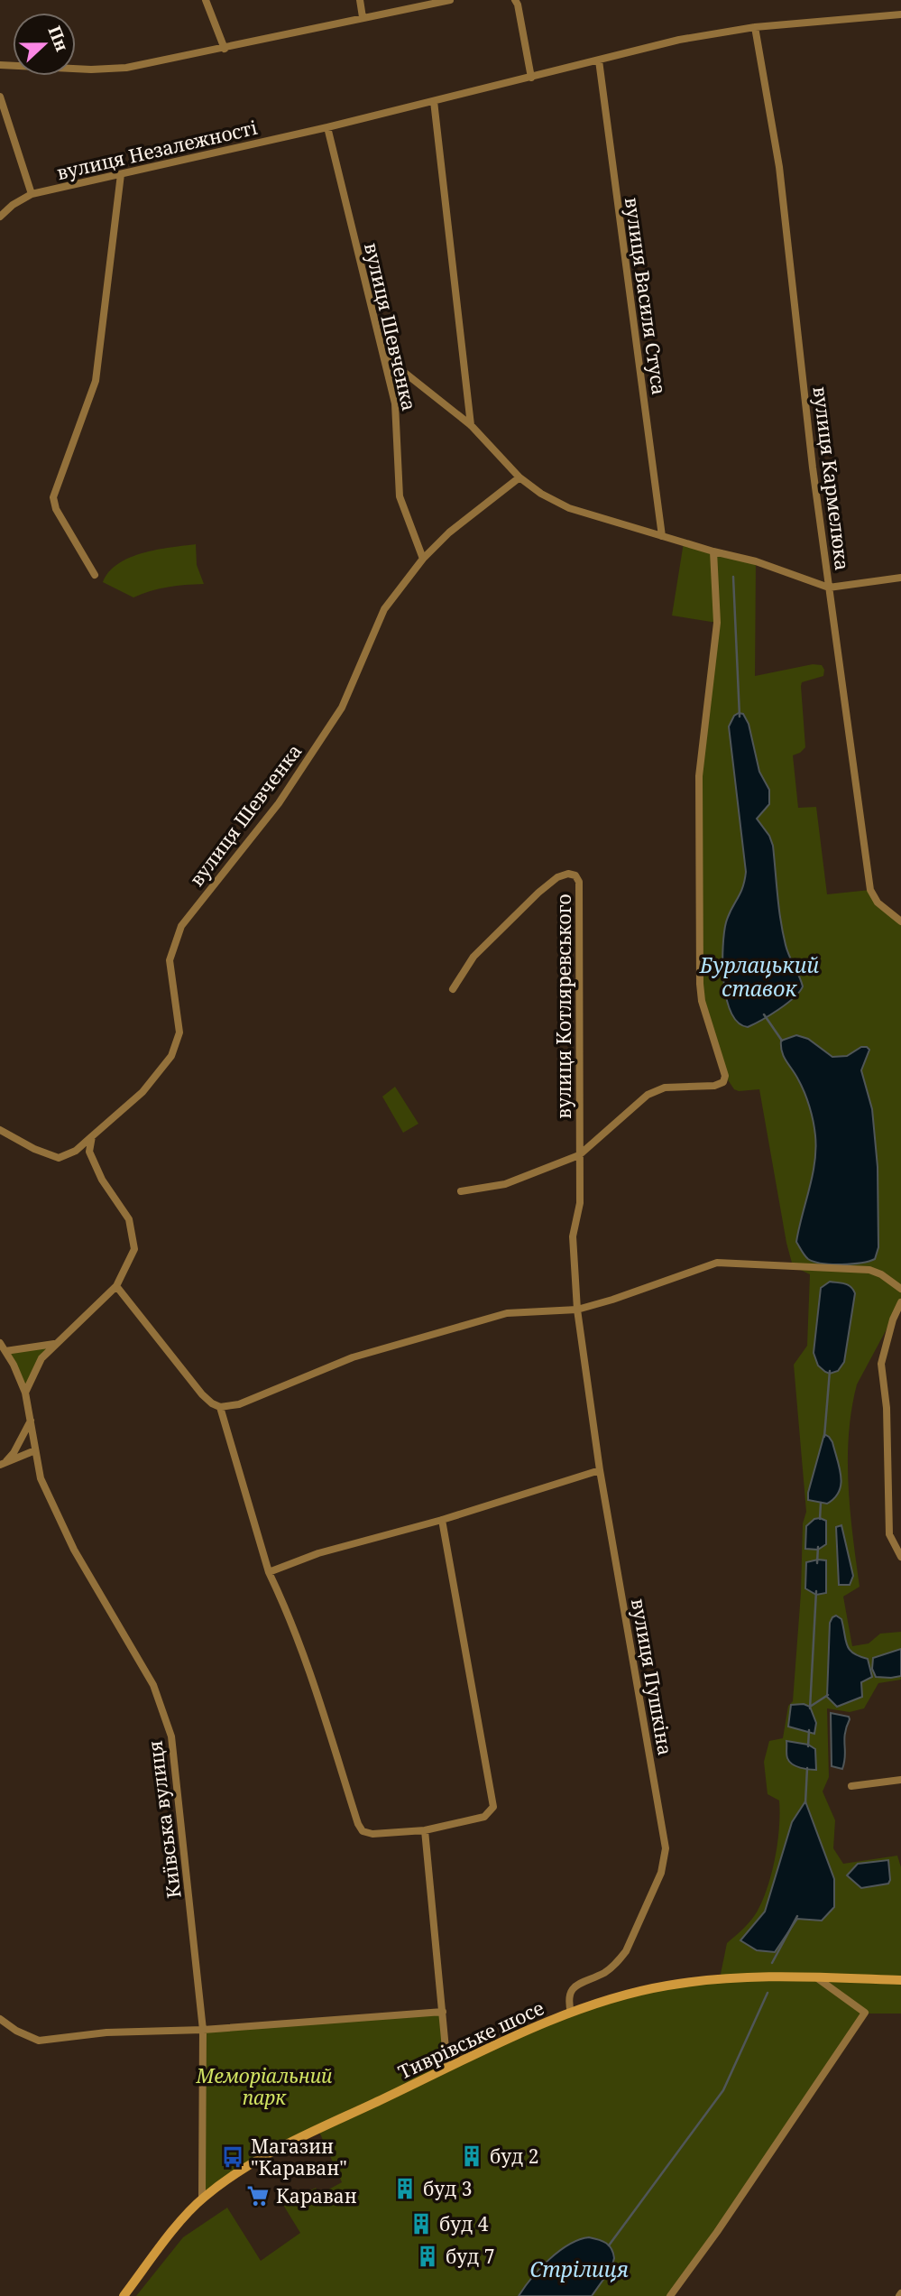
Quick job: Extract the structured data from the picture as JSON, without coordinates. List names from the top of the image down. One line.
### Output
{"streets":{"main road":["Тиврівське шосе"],"street":["вулиця Незалежності","вулиця Василя Стуса","вулиця Шевченка","вулиця Кармелюка","вулиця Котляревського","вулиця Пушкіна","Київська вулиця"]},"crossings":[["вулиця Незалежності","вулиця Василя Стуса"],["вулиця Незалежності","вулиця Шевченка"],["вулиця Незалежності","вулиця Кармелюка"],["вулиця Котляревського","вулиця Пушкіна"],["вулиця Пушкіна","Тиврівське шосе"],["Київська вулиця","Тиврівське шосе"]],"water":["Бурлацький ставок","Стрілиця"],"parks":["Меморіальний парк"],"places":{"building":["буд 2","буд 3","буд 4","буд 7"],"bus stop":["Магазин \"Караван\""],"supermarket":["Караван"]},"north":"right"}
